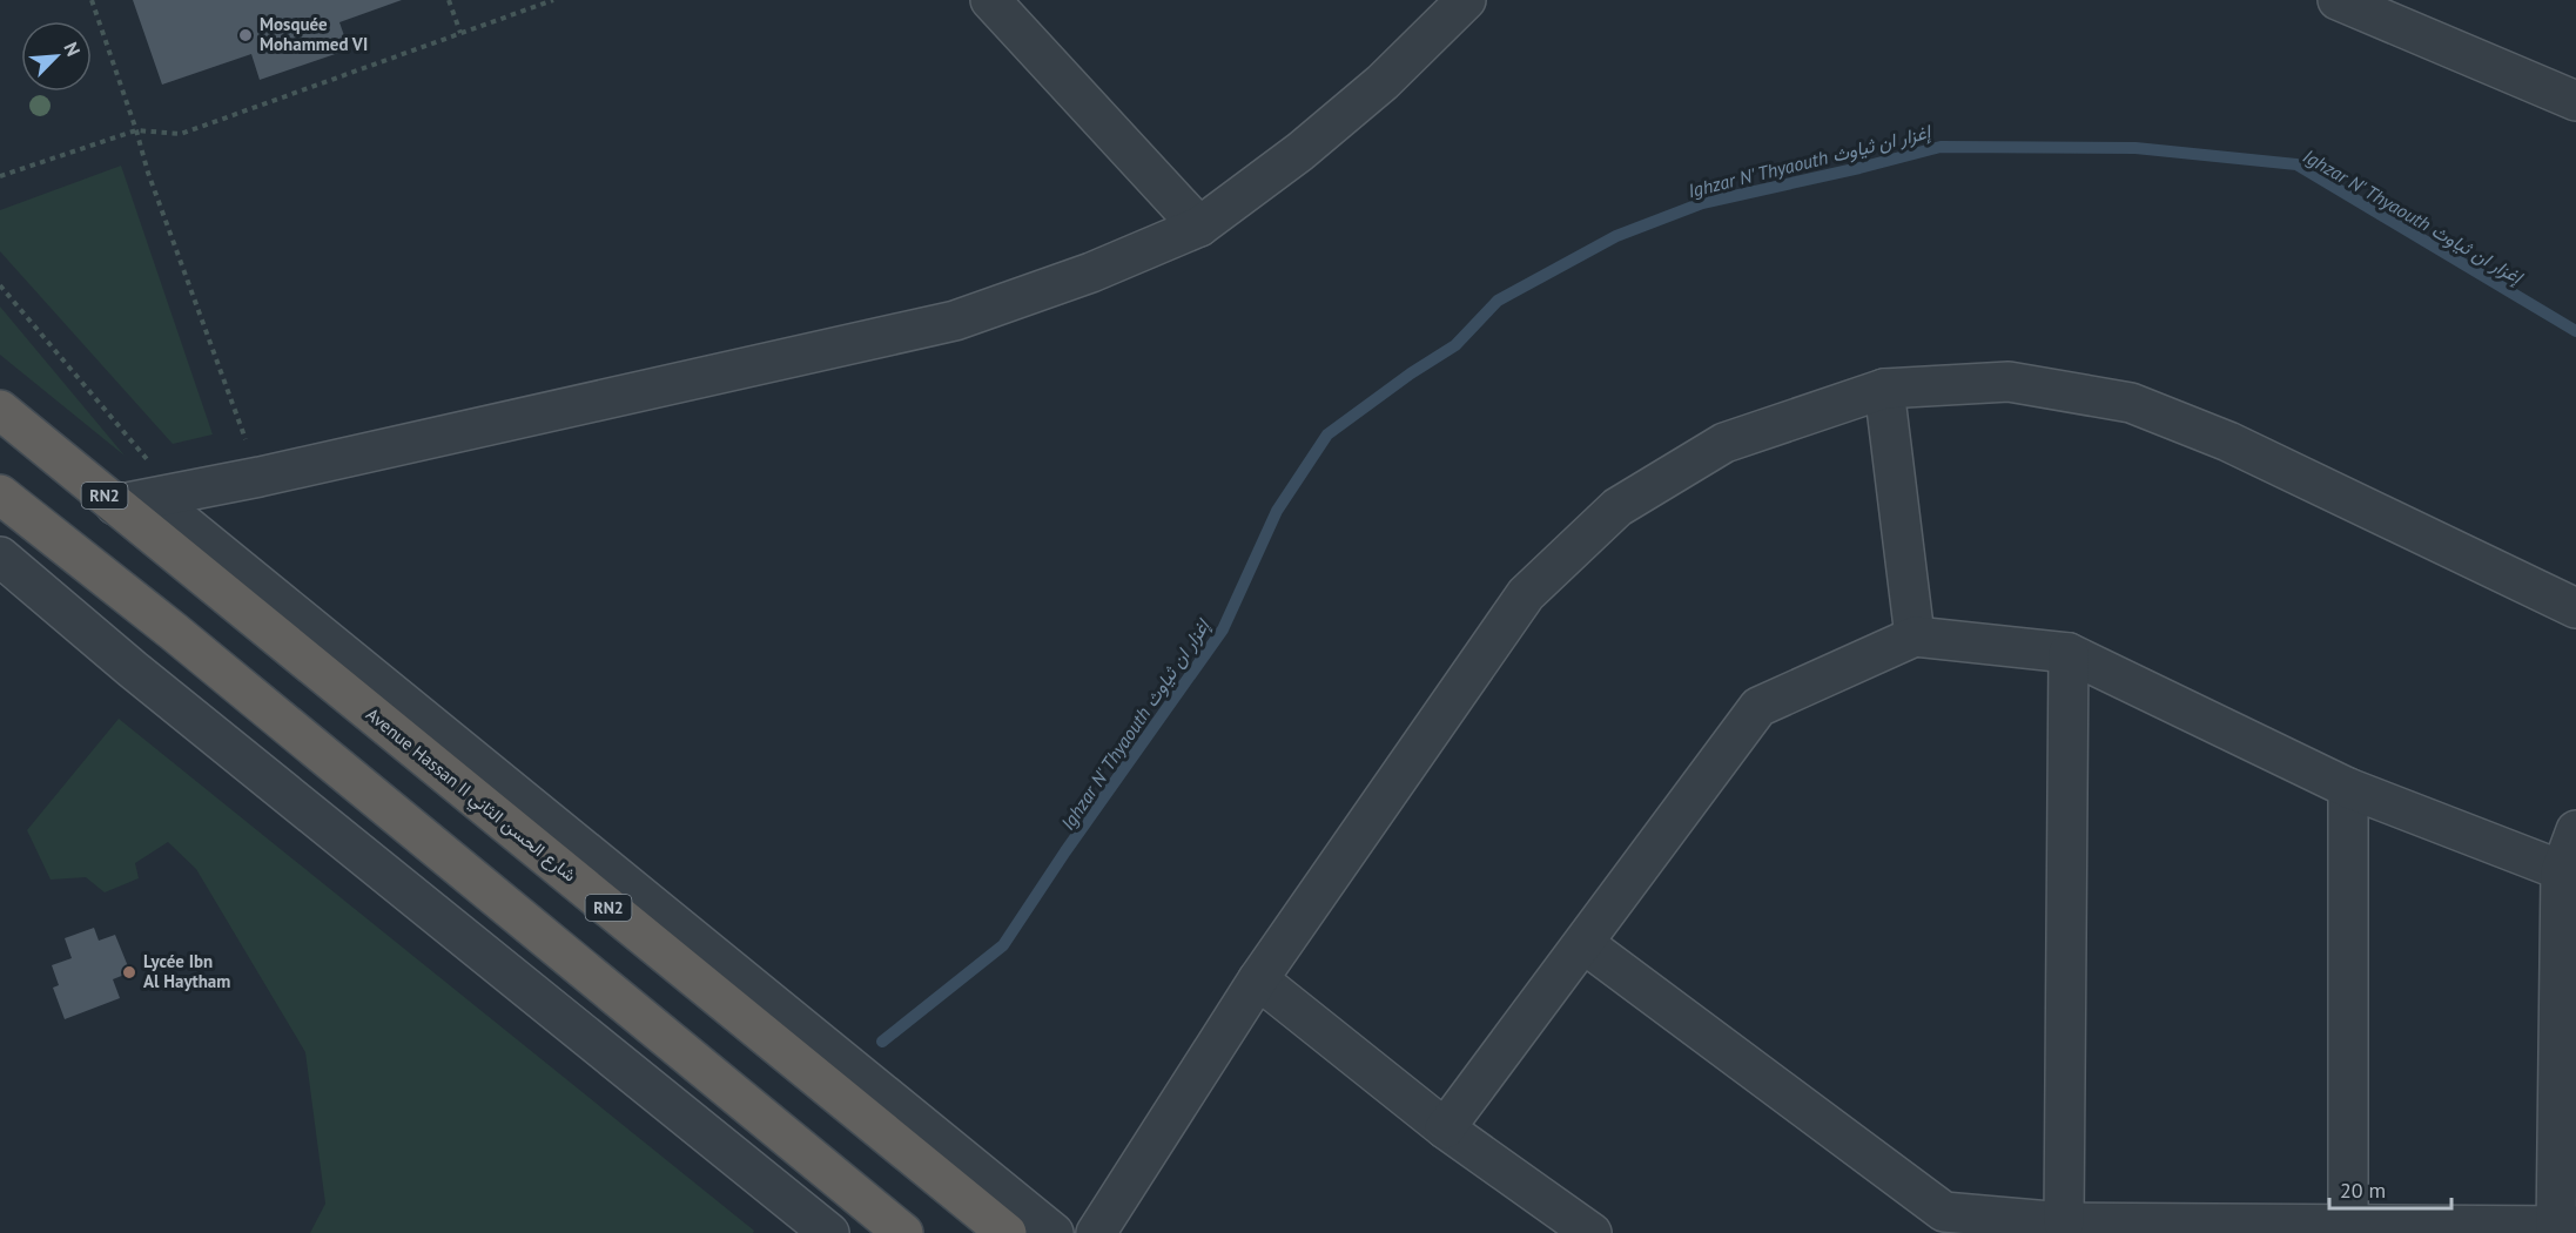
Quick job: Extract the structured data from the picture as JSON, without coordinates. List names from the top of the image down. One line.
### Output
{"streets":{"highway":["RN2","Avenue Hassan II شارع الحسن الثاني"]},"water":["Ighzar N' Thyaouth إغزار ان ثياوث"],"places":["Mosquée Mohammed VI","Lycée Ibn Al Haytham"],"scale_bar":"20 m","north":"top right"}
